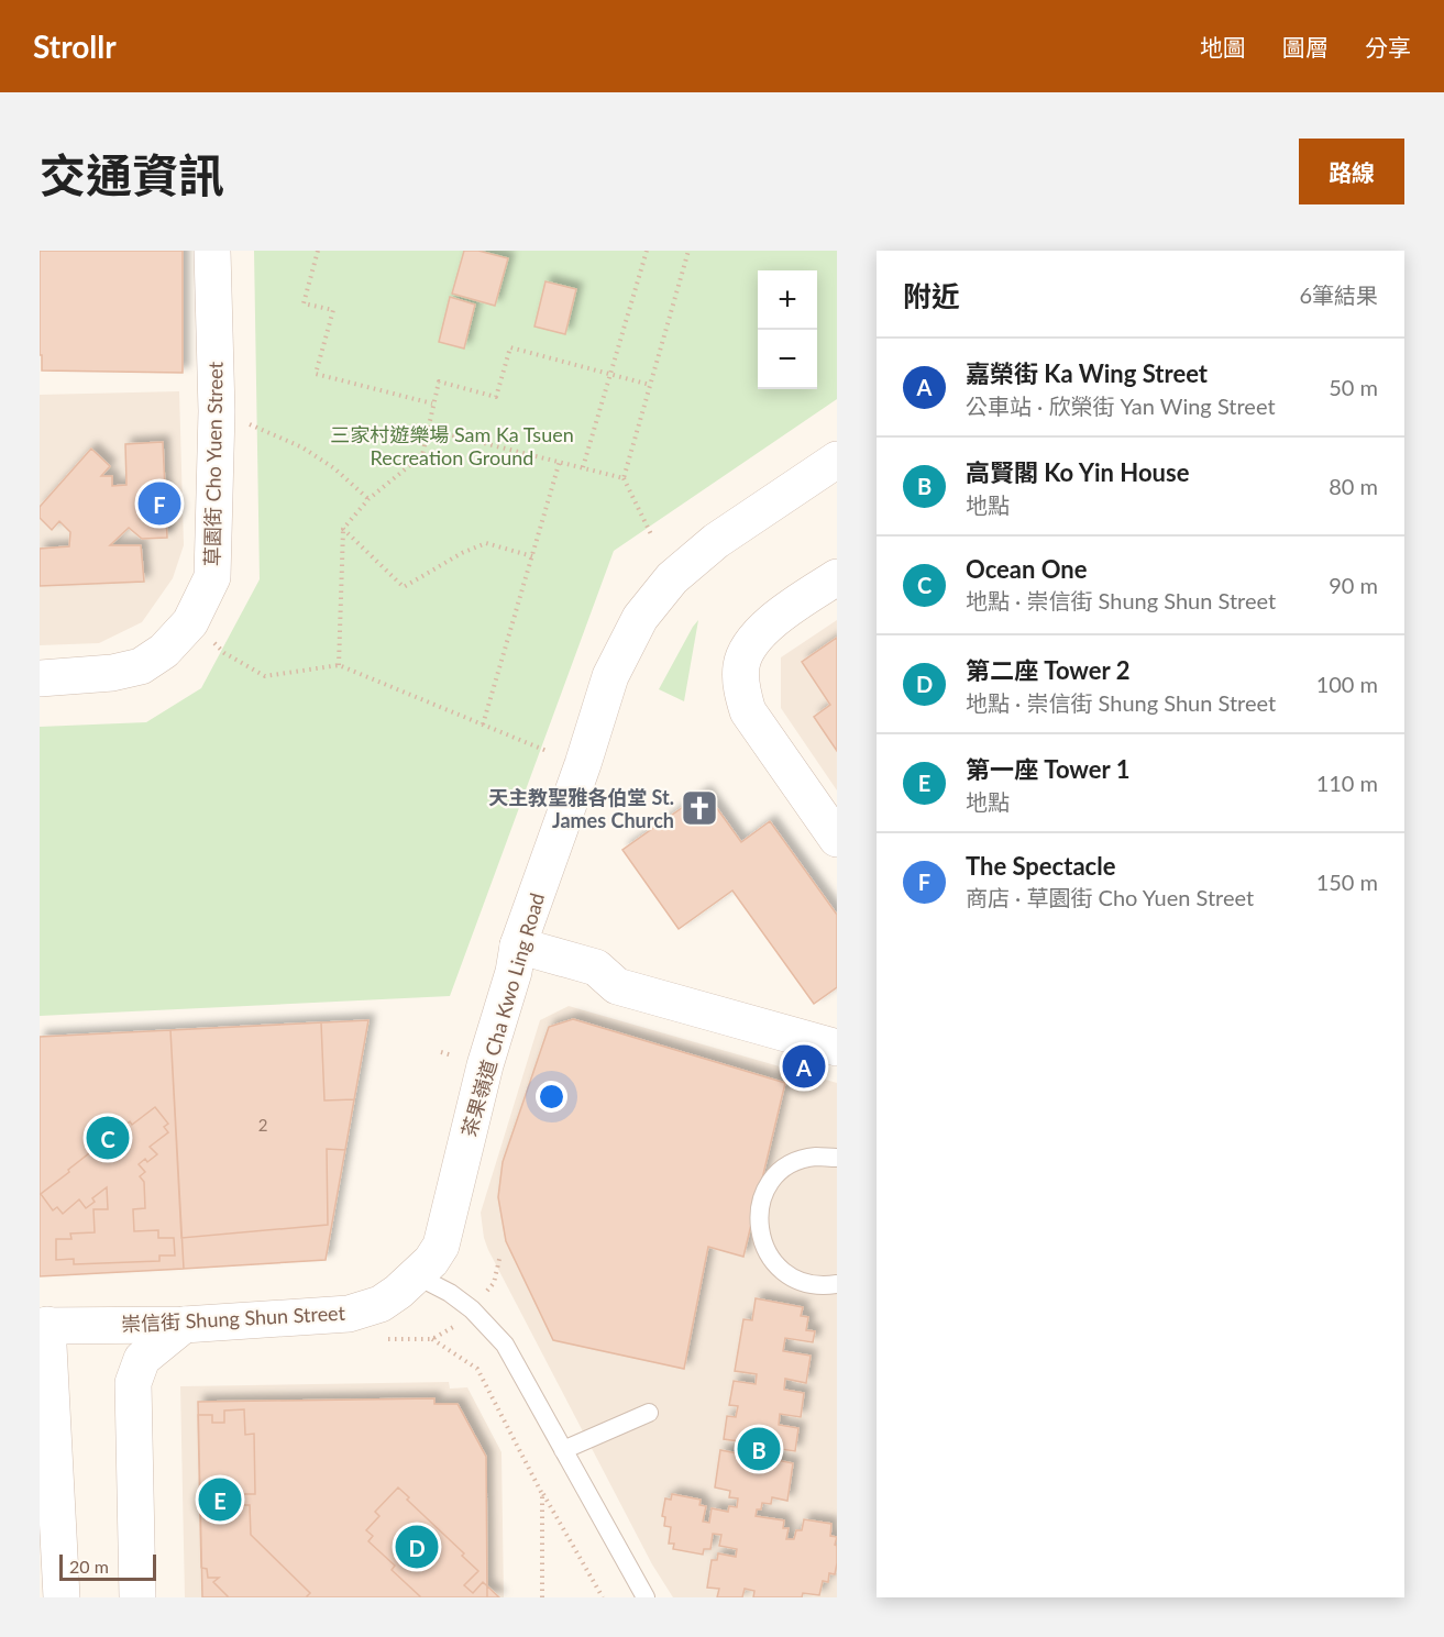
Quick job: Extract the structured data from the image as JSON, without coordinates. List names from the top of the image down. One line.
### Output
{"streets":{"street":["草園街 Cho Yuen Street","茶果嶺道 Cha Kwo Ling Road","崇信街 Shung Shun Street"]},"crossings":[["茶果嶺道 Cha Kwo Ling Road","崇信街 Shung Shun Street"]],"parks":["三家村遊樂場 Sam Ka Tsuen Recreation Ground"],"places":{"church":["天主教聖雅各伯堂 St. James Church"]},"house_numbers":["2"],"scale_bar":"20 m","page":{"header":"Strollr","nav":["地圖","圖層","分享"],"title":"交通資訊","buttons":"路線","heading":["附近","6筆結果"],"map_buttons":["+","−"],"list":[{"mark":"A","name":"嘉榮街 Ka Wing Street","note":"公車站 · 欣榮街 Yan Wing Street","value":"50 m"},{"mark":"B","name":"高賢閣 Ko Yin House","note":"地點","value":"80 m"},{"mark":"C","name":"Ocean One","note":"地點 · 崇信街 Shung Shun Street","value":"90 m"},{"mark":"D","name":"第二座 Tower 2","note":"地點 · 崇信街 Shung Shun Street","value":"100 m"},{"mark":"E","name":"第一座 Tower 1","note":"地點","value":"110 m"},{"mark":"F","name":"The Spectacle","note":"商店 · 草園街 Cho Yuen Street","value":"150 m"}],"pins":["F","A","C","B","E","D"],"scale":"20 m"}}
